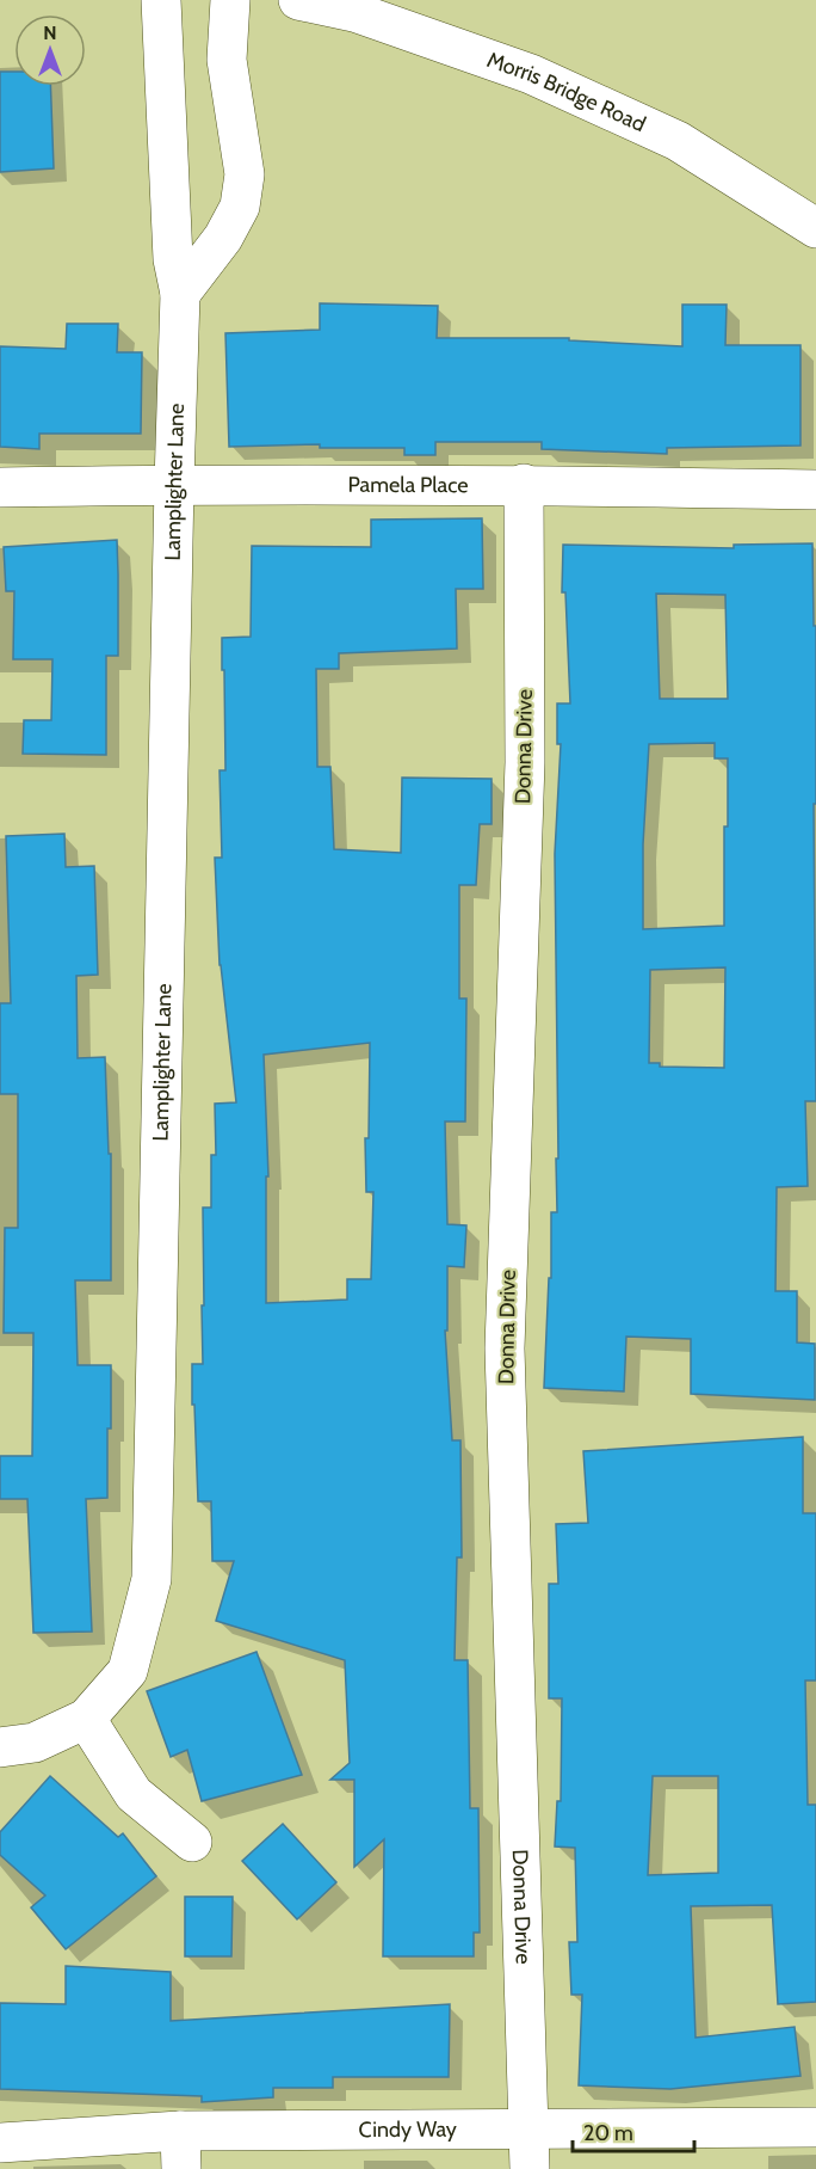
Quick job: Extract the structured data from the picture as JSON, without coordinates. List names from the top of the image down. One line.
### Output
{"streets":{"street":["Morris Bridge Road","Lamplighter Lane","Pamela Place","Donna Drive","Cindy Way"]},"crossings":[["Lamplighter Lane","Pamela Place"],["Pamela Place","Donna Drive"],["Donna Drive","Cindy Way"]],"scale_bar":"20 m","north":"top"}
